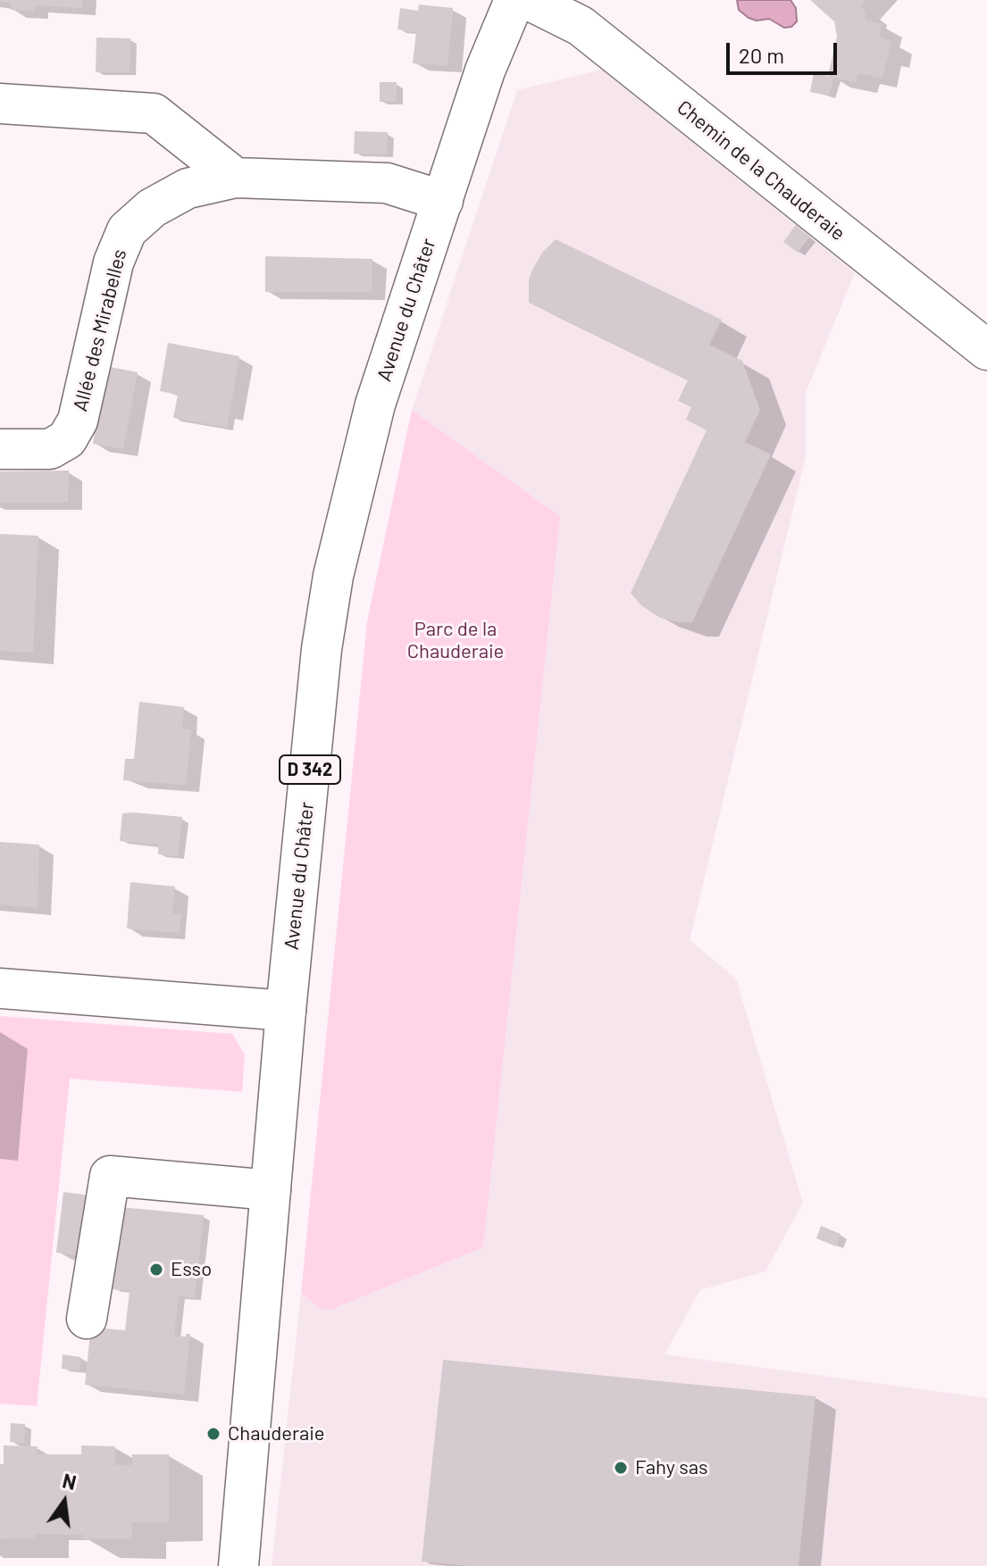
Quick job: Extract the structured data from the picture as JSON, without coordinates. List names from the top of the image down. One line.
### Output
{"streets":{"main road":["Chemin de la Chauderaie","Avenue du Châter","Allée des Mirabelles","D 342"]},"crossings":[["Avenue du Châter","Allée des Mirabelles"]],"parks":["Parc de la Chauderaie"],"places":["Esso","Chauderaie","Fahy sas"],"scale_bar":"20 m","north":"top"}
